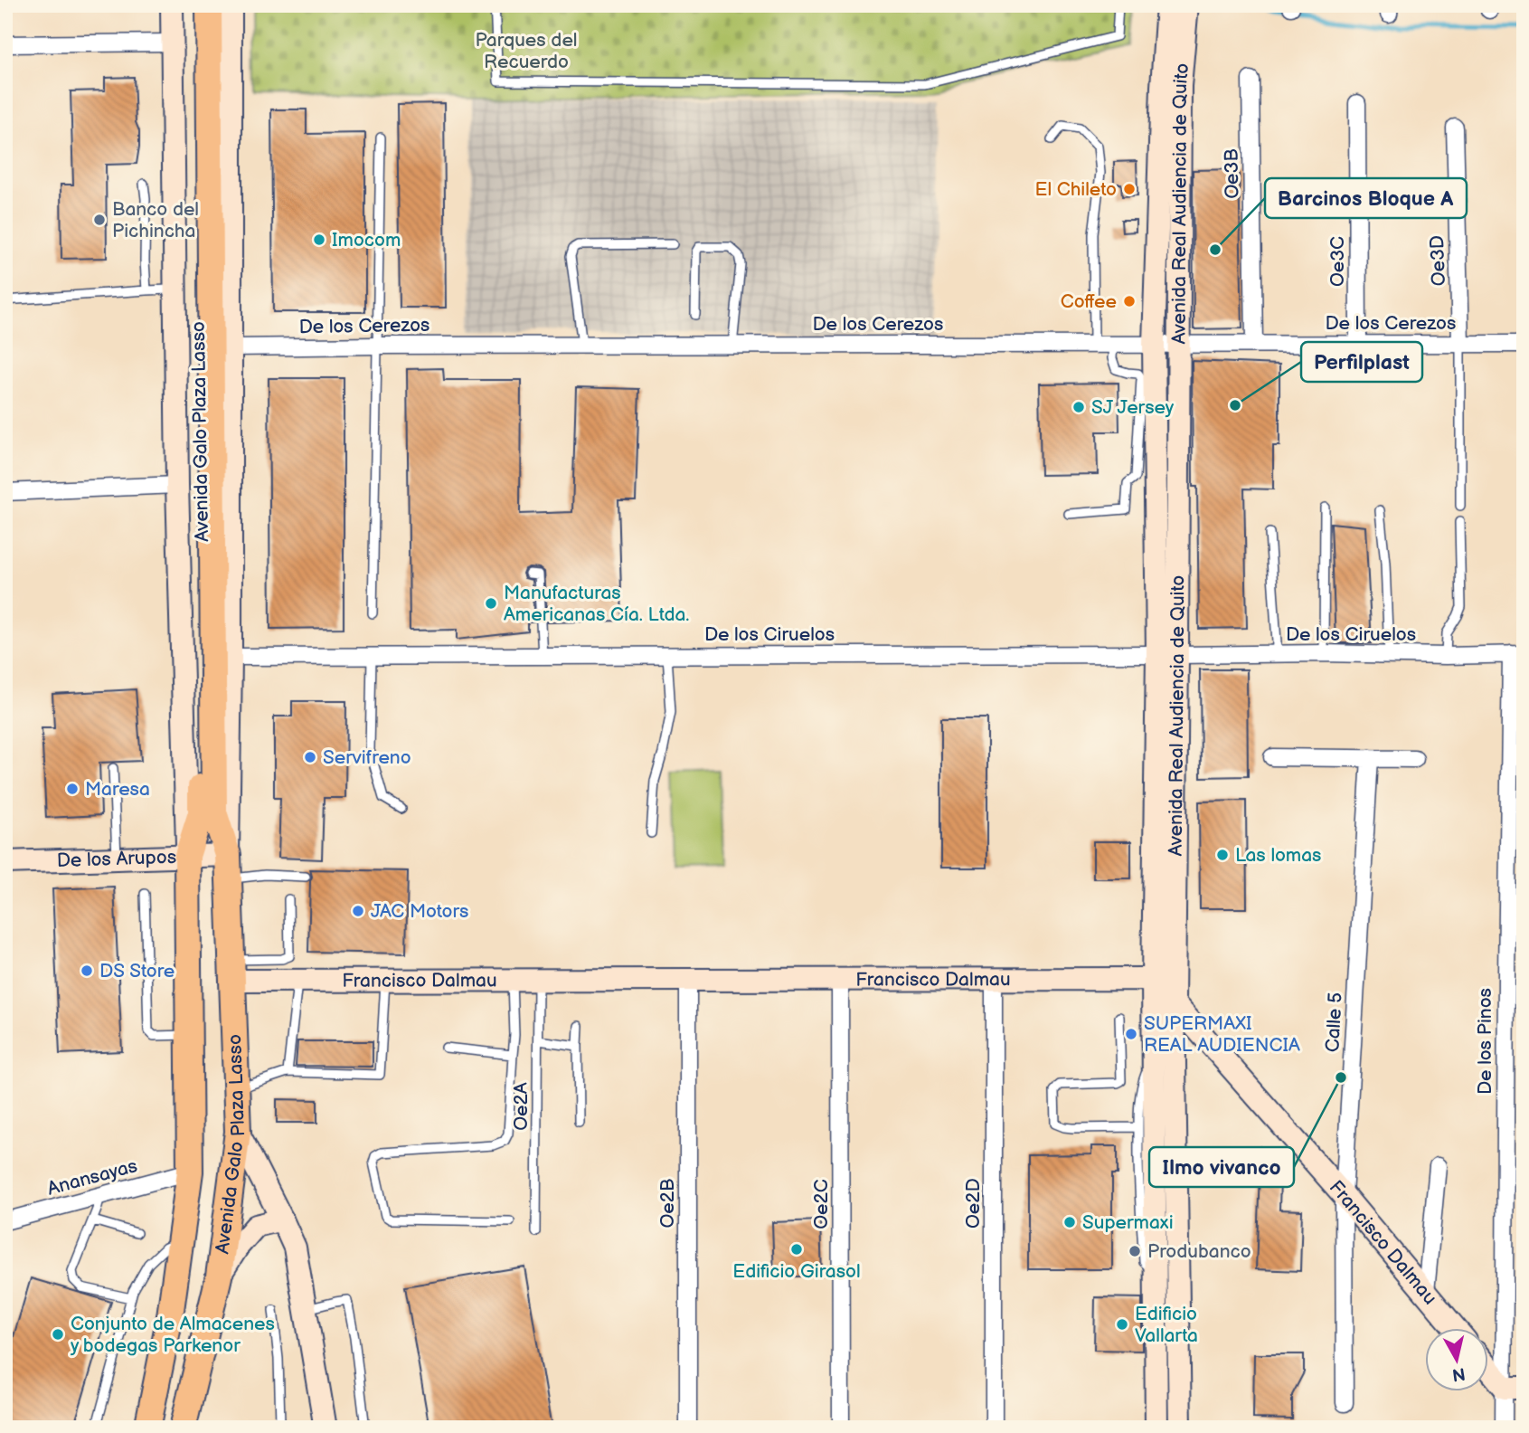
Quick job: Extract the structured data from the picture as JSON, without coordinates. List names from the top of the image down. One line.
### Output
{"streets":{"main road":["Avenida Real Audiencia de Quito","Avenida Galo Plaza Lasso","De los Arupos","Francisco Dalmau"],"street":["Oe3B","Oe3D","Oe3C","De los Cerezos","De los Ciruelos","Calle 5","De los Pinos","Anansayas","Oe2B","Oe2D","Oe2C"],"lane":["Oe2A"]},"crossings":[["Oe3B","De los Cerezos"],["Avenida Real Audiencia de Quito","De los Cerezos"],["Avenida Real Audiencia de Quito","De los Ciruelos"],["Avenida Real Audiencia de Quito","Francisco Dalmau"],["Oe3D","De los Cerezos"],["Oe3C","De los Cerezos"],["De los Cerezos","Avenida Galo Plaza Lasso"],["Avenida Galo Plaza Lasso","De los Ciruelos"],["Avenida Galo Plaza Lasso","De los Arupos"],["Avenida Galo Plaza Lasso","Francisco Dalmau"],["Avenida Galo Plaza Lasso","Anansayas"],["De los Ciruelos","De los Pinos"],["Francisco Dalmau","Calle 5"],["Francisco Dalmau","Oe2A"],["Francisco Dalmau","Oe2B"],["Francisco Dalmau","Oe2D"],["Francisco Dalmau","Oe2C"]],"parks":["Parques del Recuerdo"],"places":["El Chileto","Banco del Pichincha","Imocom","Barcinos Bloque A","Coffee","Perfilplast","SJ Jersey","Manufacturas Americanas Cía. Ltda.","Servifreno","Maresa","Las lomas","JAC Motors","DS Store","SUPERMAXI REAL AUDIENCIA","Ilmo vivanco","Supermaxi","Edificio Girasol","Produbanco","Edificio Vallarta","Conjunto de Almacenes y bodegas Parkenor"],"north":"bottom"}
